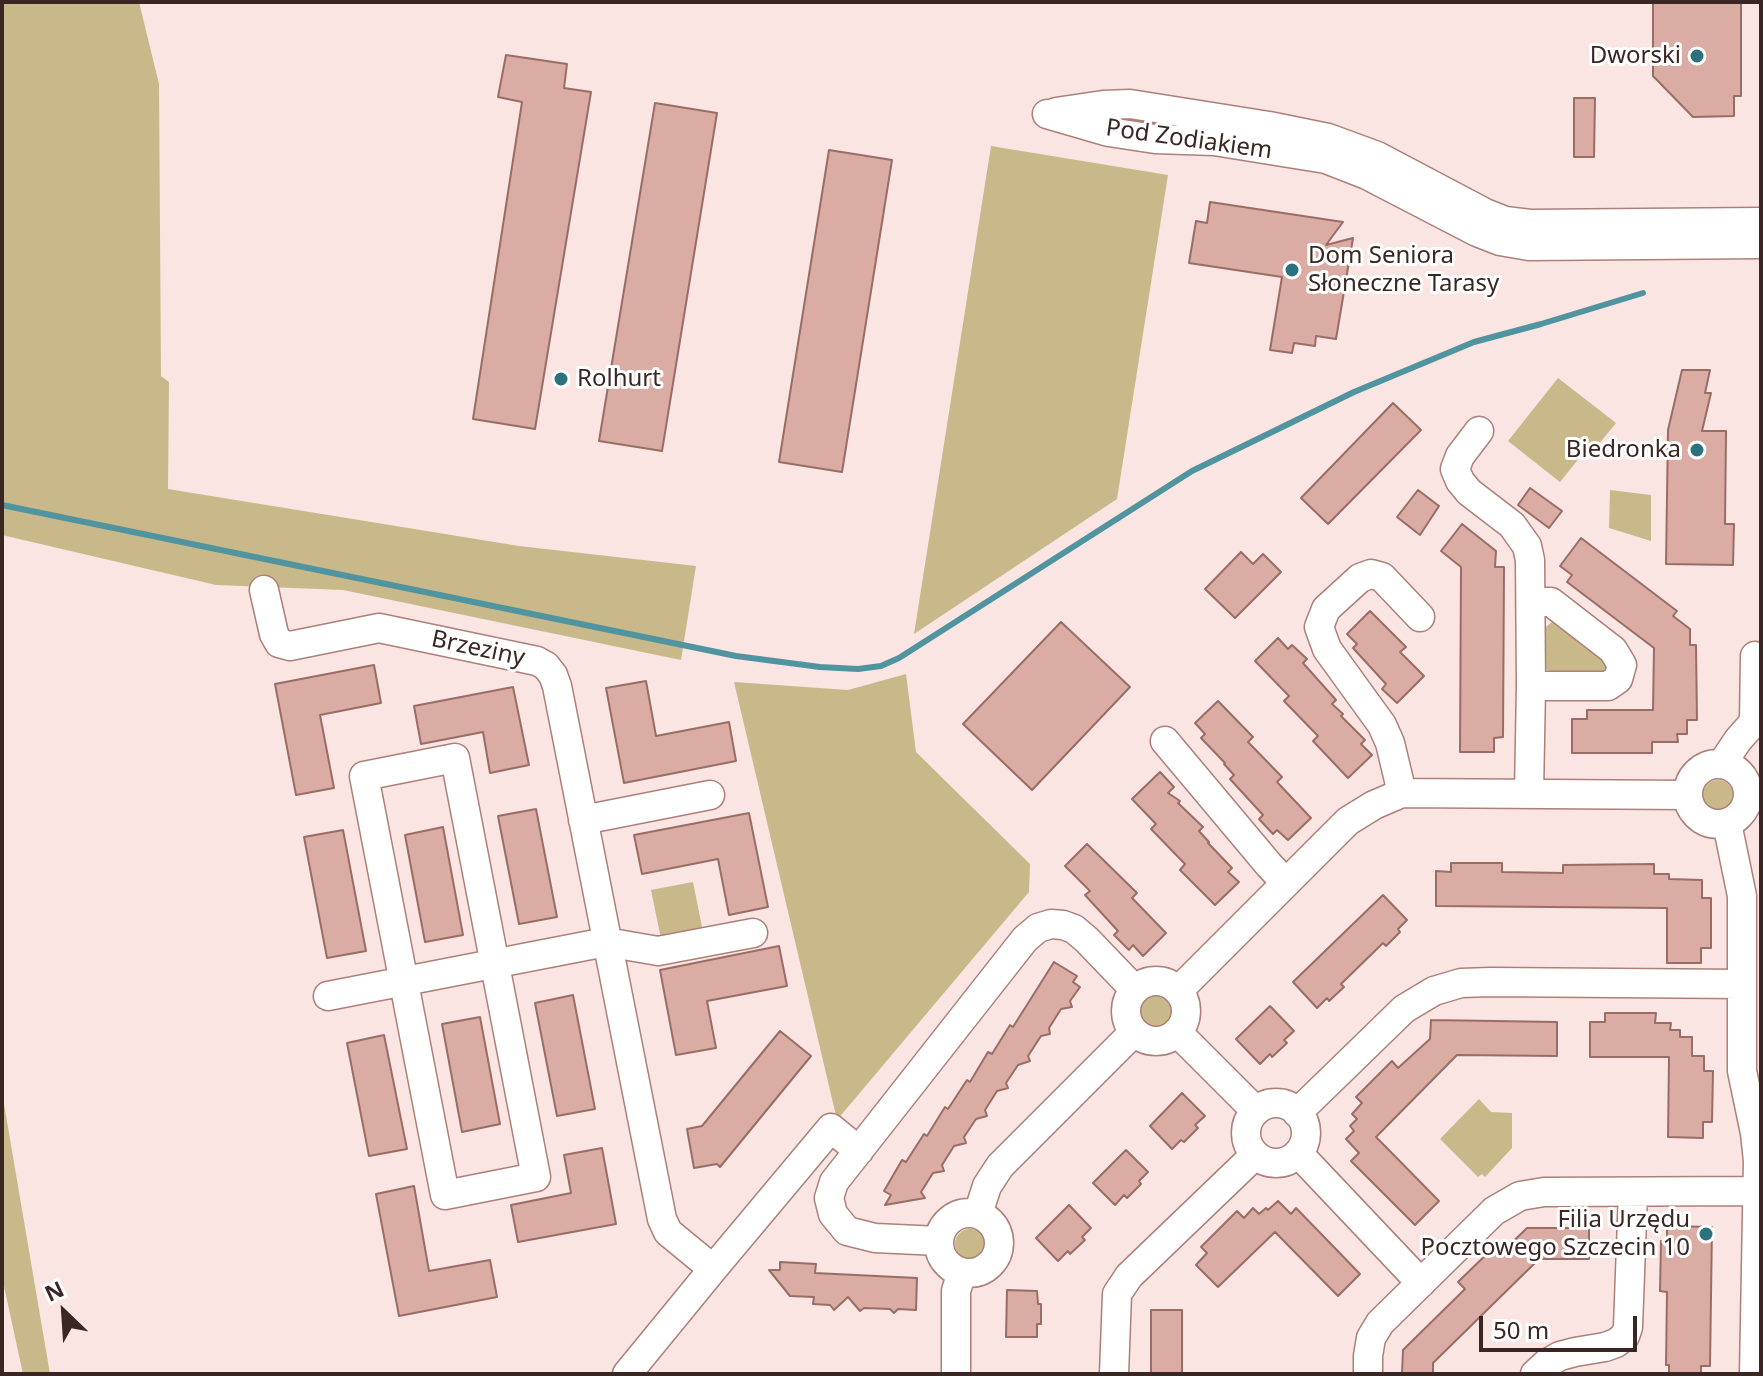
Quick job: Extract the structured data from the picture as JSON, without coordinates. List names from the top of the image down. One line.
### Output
{"streets":{"street":["Pod Zodiakiem","Brzeziny"]},"places":["Dworski","Dom Seniora Słoneczne Tarasy","Rolhurt","Biedronka","Filia Urzędu Pocztowego Szczecin 10"],"scale_bar":"50 m","north":"top left"}
